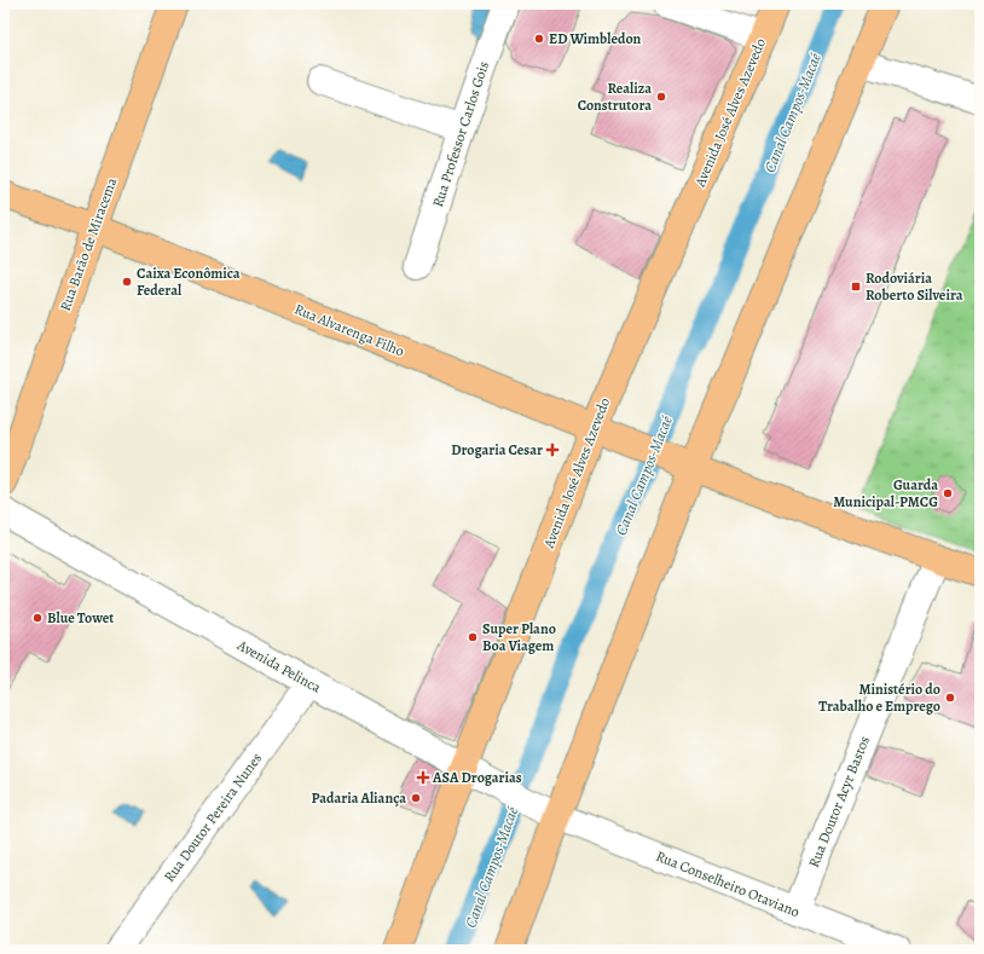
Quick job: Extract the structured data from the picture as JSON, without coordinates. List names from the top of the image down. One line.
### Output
{"streets":{"main road":["Avenida José Alves Azevedo","Rua Barão de Miracema","Rua Alvarenga Filho"],"street":["Rua Professor Carlos Gois","Avenida Pelinca","Rua Doutor Acyr Bastos","Rua Doutor Pereira Nunes","Rua Conselheiro Otaviano"]},"crossings":[["Avenida José Alves Azevedo","Rua Alvarenga Filho"],["Avenida José Alves Azevedo","Avenida Pelinca"],["Rua Barão de Miracema","Rua Alvarenga Filho"],["Rua Alvarenga Filho","Rua Doutor Acyr Bastos"],["Avenida Pelinca","Rua Doutor Pereira Nunes"],["Avenida Pelinca","Rua Conselheiro Otaviano"],["Rua Doutor Acyr Bastos","Rua Conselheiro Otaviano"]],"water":["Canal Campos-Macaé"],"places":{"other":["ED Wimbledon","Realiza Construtora","Caixa Econômica Federal","Guarda Municipal-PMCG","Blue Towet","Super Plano Boa Viagem","Ministério do Trabalho e Emprego","Padaria Aliança"],"transit":["Rodoviária Roberto Silveira"],"health":["Drogaria Cesar","ASA Drogarias"]}}
